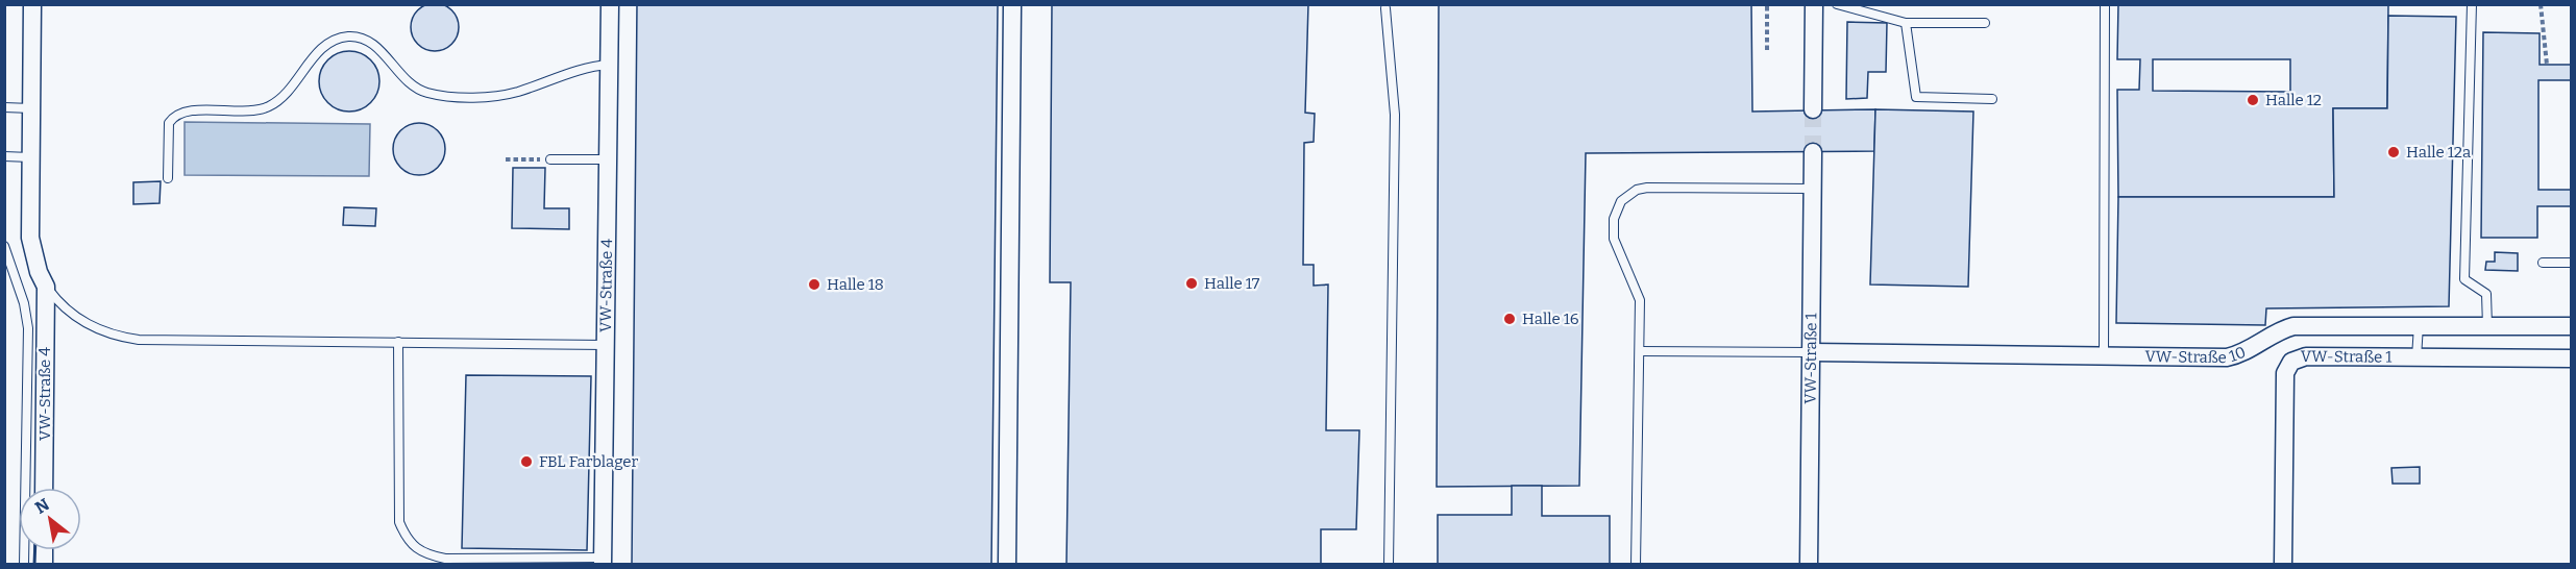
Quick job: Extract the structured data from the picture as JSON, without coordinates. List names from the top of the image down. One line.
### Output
{"streets":{"street":["VW-Straße 4","VW-Straße 10","VW-Straße 1"]},"crossings":[["VW-Straße 10","VW-Straße 1"]],"places":["Halle 12","Halle 12a","Halle 17","Halle 18","Halle 16","FBL Farblager"],"north":"top left"}
